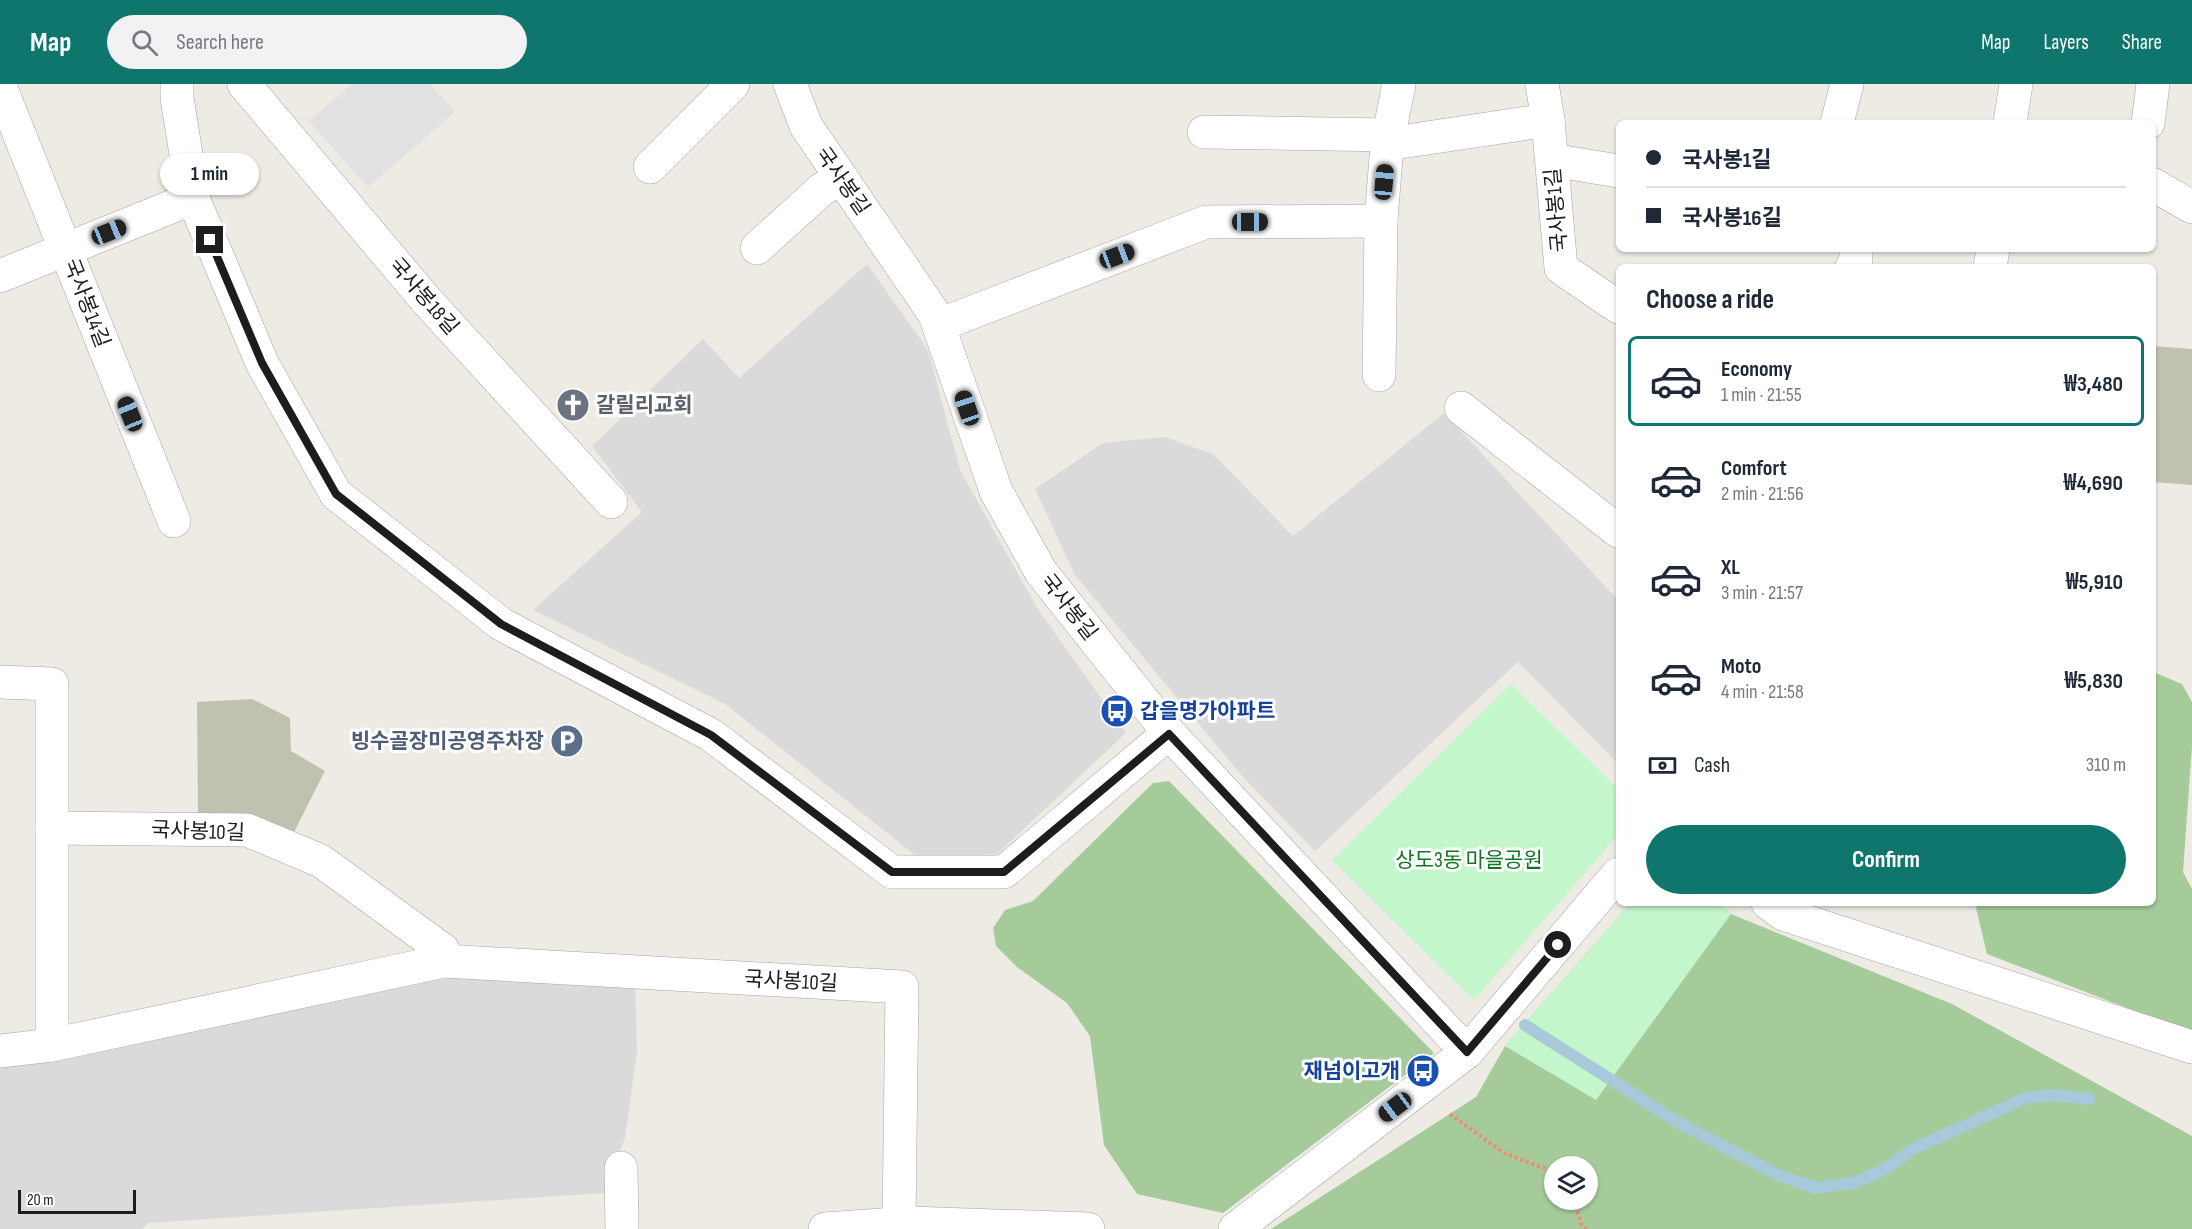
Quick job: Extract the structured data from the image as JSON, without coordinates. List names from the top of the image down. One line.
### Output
{"streets":{"street":["국사봉길","국사봉1길","국사봉18길","국사봉14길","국사봉10길"]},"parks":["상도3동 마을공원"],"places":{"church":["갈릴리교회"],"bus stop":["갑을명가아파트","재넘이고개"],"parking":["빙수골장미공영주차장"]},"scale_bar":"20 m","page":{"header":"Map","search":"Search here","nav":["Map","Layers","Share"],"banner":["국사봉1길","국사봉16길"],"bubble":"1 min","heading":"Choose a ride","list":[{"name":"Economy","note":"1 min · 21:55","value":"₩3,480"},{"name":"Comfort","note":"2 min · 21:56","value":"₩4,690"},{"name":"XL","note":"3 min · 21:57","value":"₩5,910"},{"name":"Moto","note":"4 min · 21:58","value":"₩5,830"}],"pay":["Cash","310 m"],"buttons":"Confirm","scale":"20 m"}}
